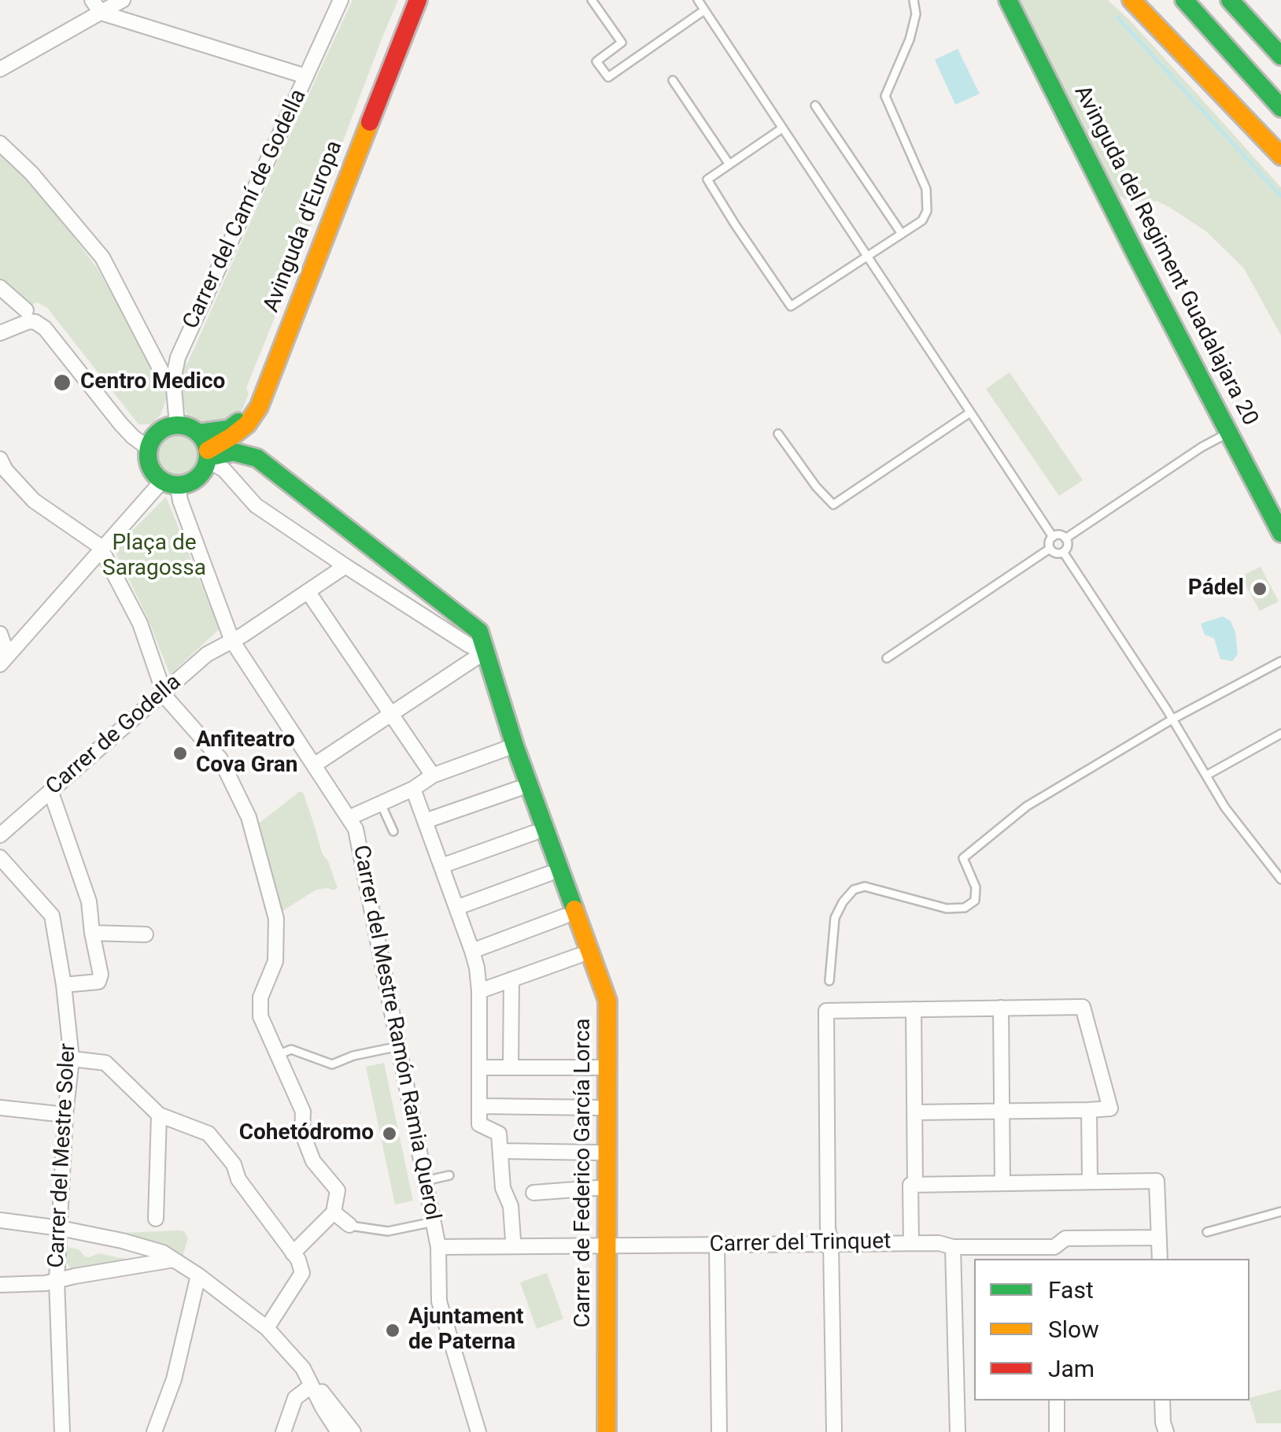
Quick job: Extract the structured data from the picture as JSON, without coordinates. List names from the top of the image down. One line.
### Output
{"streets":{"main road":["Avinguda d'Europa","Avinguda del Regiment Guadalajara 20","Carrer de Federico García Lorca"],"street":["Carrer del Camí de Godella","Carrer de Godella","Carrer del Mestre Ramón Ramia Querol","Carrer del Mestre Soler","Carrer del Trinquet"]},"crossings":[["Carrer del Camí de Godella","Avinguda d'Europa"],["Carrer del Camí de Godella","Carrer del Mestre Ramón Ramia Querol"],["Carrer del Camí de Godella","Carrer de Federico García Lorca"],["Avinguda d'Europa","Carrer del Mestre Ramón Ramia Querol"],["Avinguda d'Europa","Carrer de Federico García Lorca"],["Carrer de Godella","Carrer del Mestre Ramón Ramia Querol"],["Carrer del Mestre Ramón Ramia Querol","Carrer de Federico García Lorca"],["Carrer del Mestre Ramón Ramia Querol","Carrer del Trinquet"],["Carrer de Federico García Lorca","Carrer del Trinquet"]],"parks":["Plaça de Saragossa"],"places":["Centro Medico","Pádel","Anfiteatro Cova Gran","Cohetódromo","Ajuntament de Paterna"],"legend":["Fast","Slow","Jam"]}
